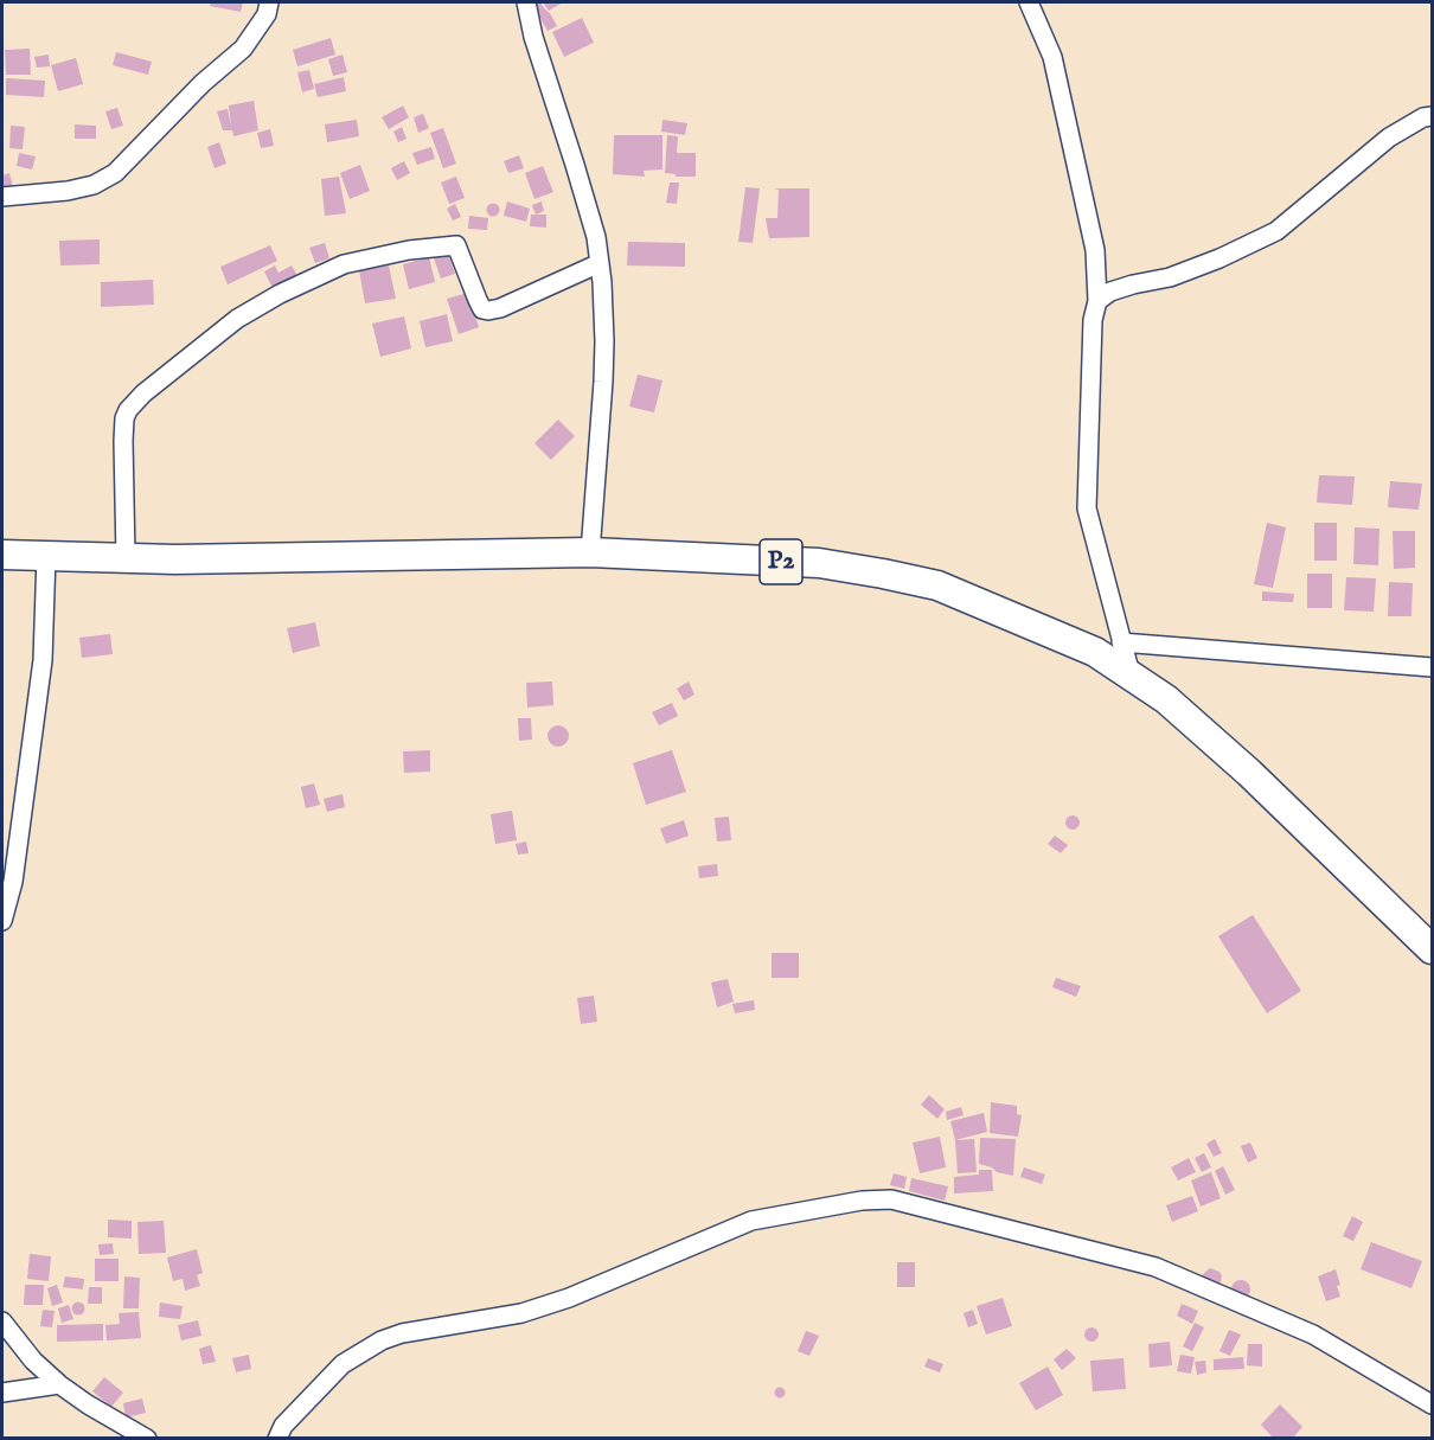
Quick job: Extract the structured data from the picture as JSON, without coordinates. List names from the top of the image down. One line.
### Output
{"streets":{"main road":["P2"]}}
